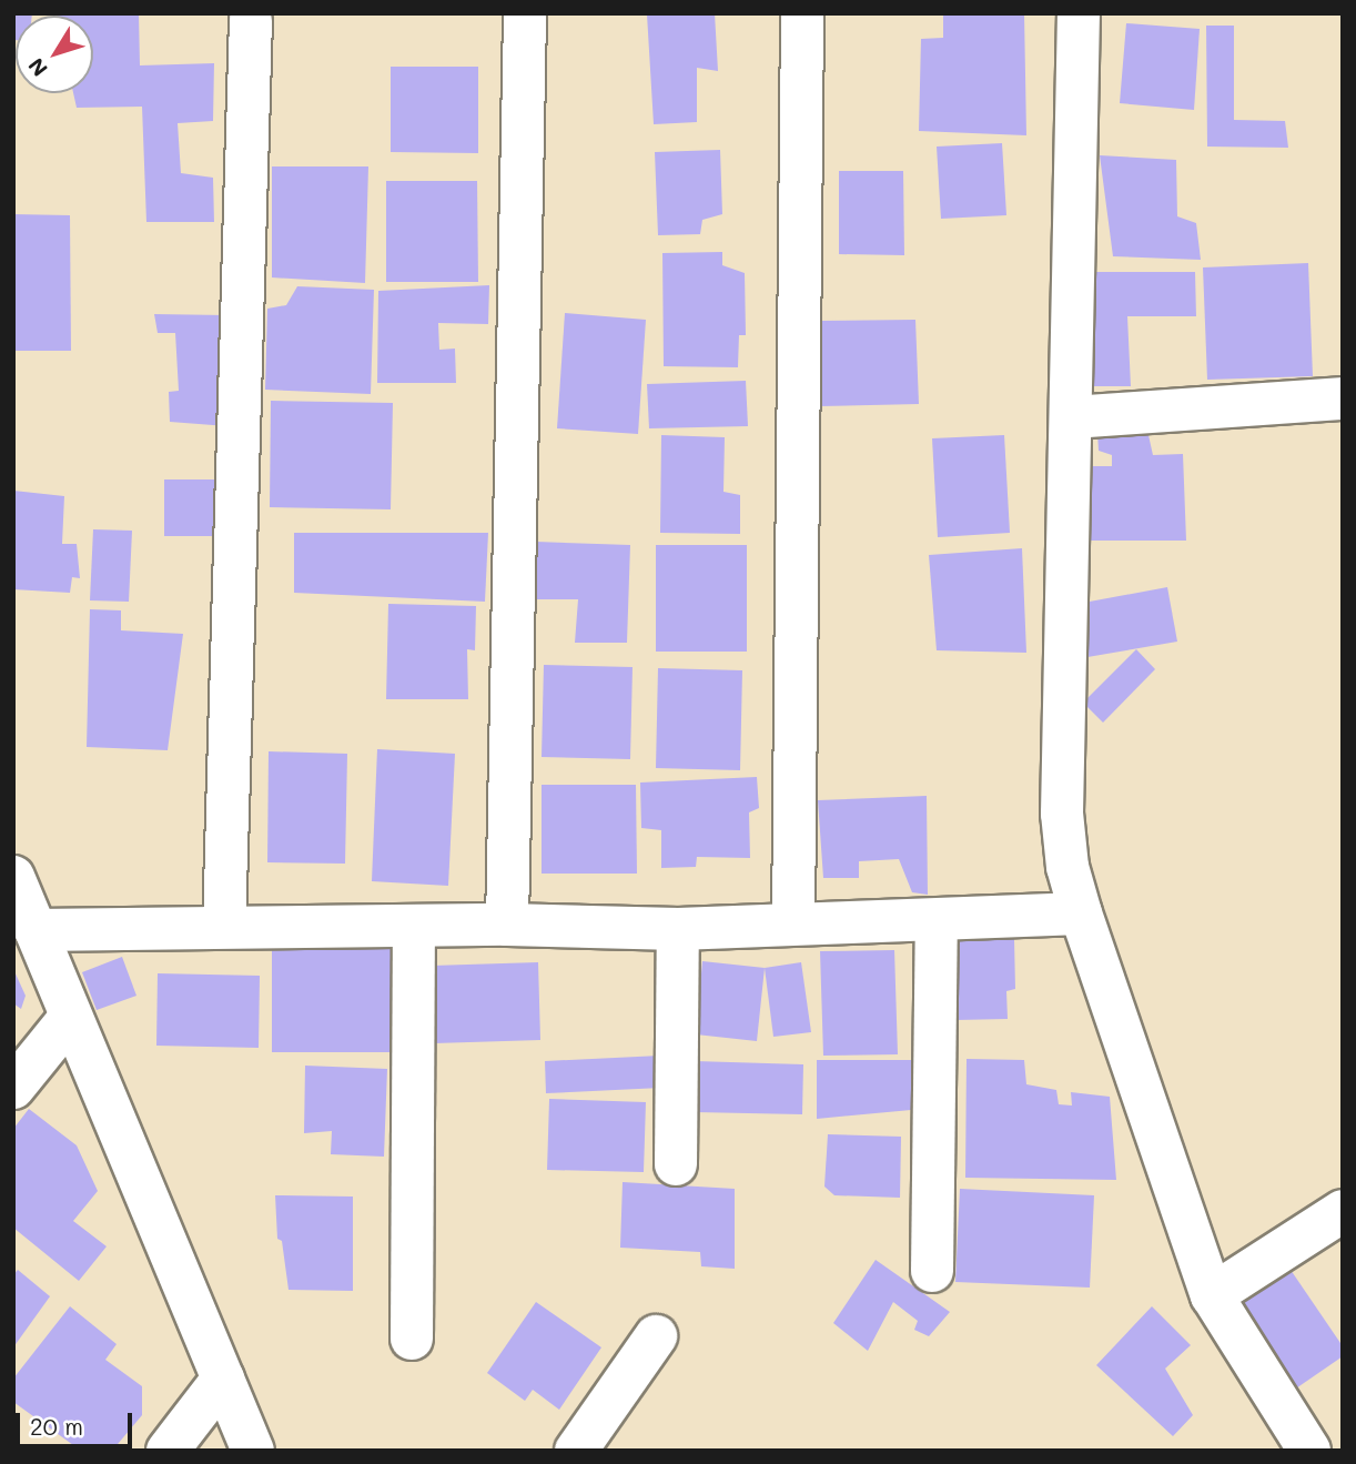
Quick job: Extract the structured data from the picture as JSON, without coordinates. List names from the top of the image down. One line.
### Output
{"scale_bar":"20 m","north":"bottom left"}
